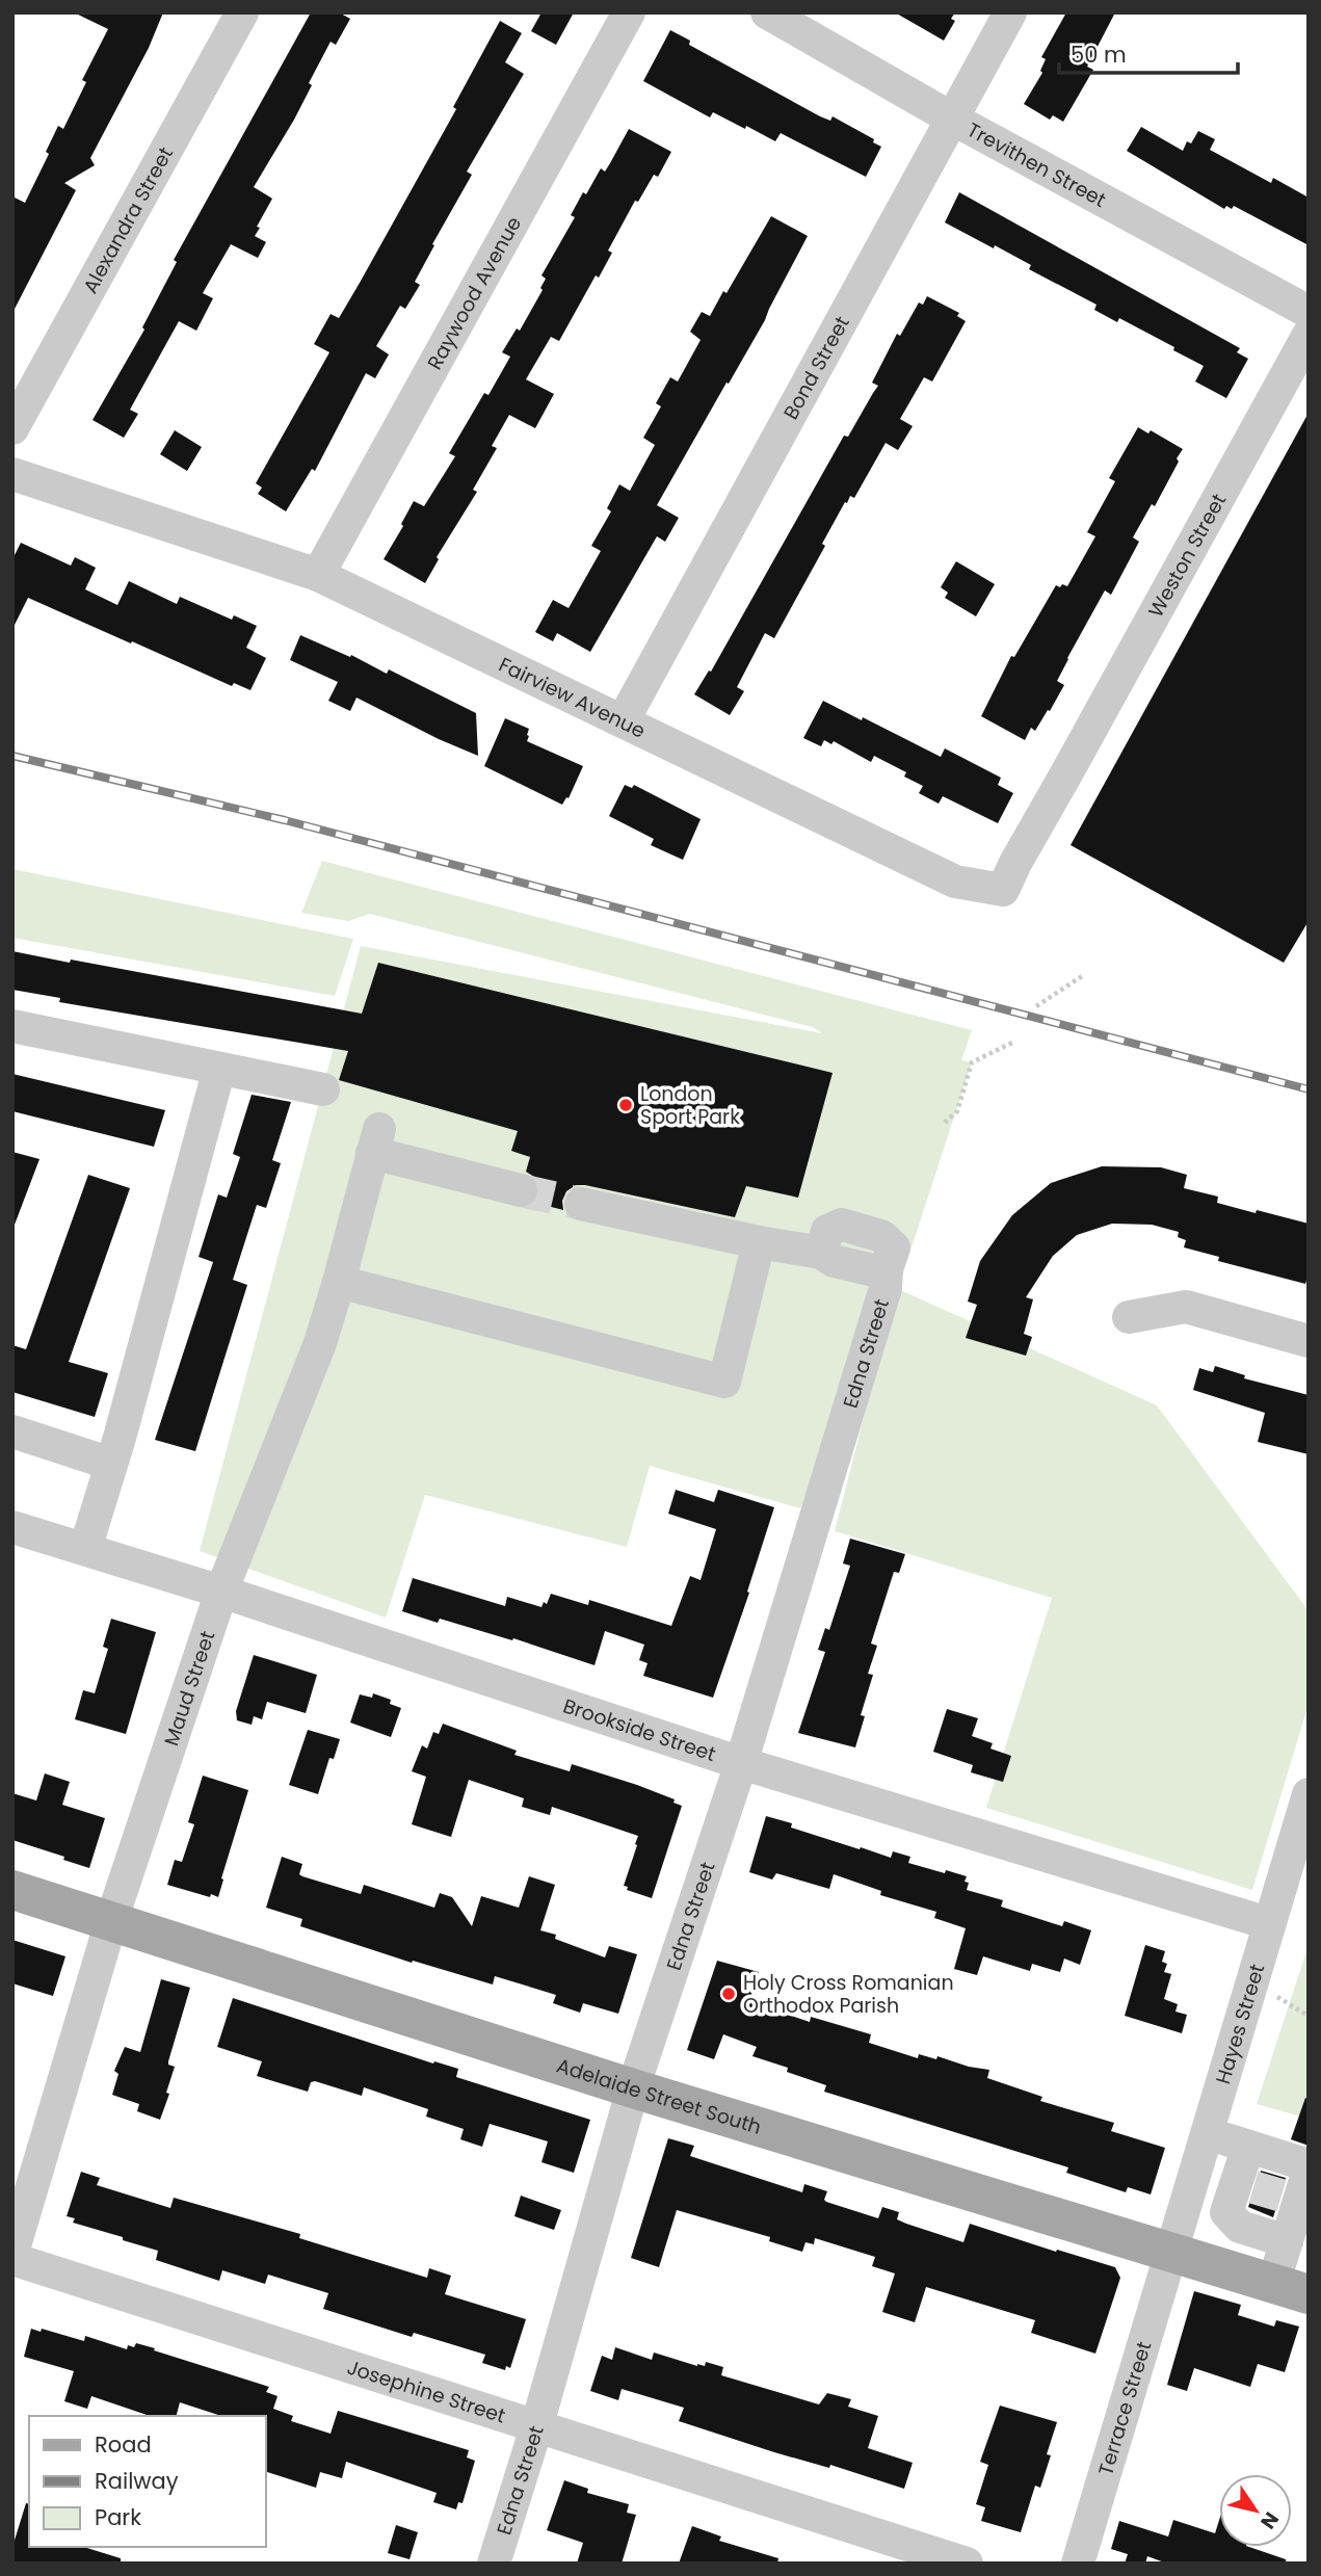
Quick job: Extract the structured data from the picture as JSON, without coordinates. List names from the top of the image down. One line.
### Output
{"streets":{"main road":["Adelaide Street South"],"street":["Trevithen Street","Alexandra Street","Raywood Avenue","Bond Street","Weston Street","Fairview Avenue","Edna Street","Maud Street","Brookside Street","Hayes Street","Josephine Street","Terrace Street"]},"crossings":[["Trevithen Street","Bond Street"],["Raywood Avenue","Fairview Avenue"],["Bond Street","Fairview Avenue"],["Weston Street","Fairview Avenue"],["Edna Street","Brookside Street"],["Edna Street","Adelaide Street South"],["Edna Street","Josephine Street"],["Maud Street","Brookside Street"],["Maud Street","Adelaide Street South"],["Brookside Street","Hayes Street"],["Hayes Street","Adelaide Street South"],["Hayes Street","Terrace Street"],["Adelaide Street South","Terrace Street"]],"places":["London Sport Park","Holy Cross Romanian Orthodox Parish"],"legend":["Road","Railway","Park"],"scale_bar":"50 m","north":"bottom right"}
